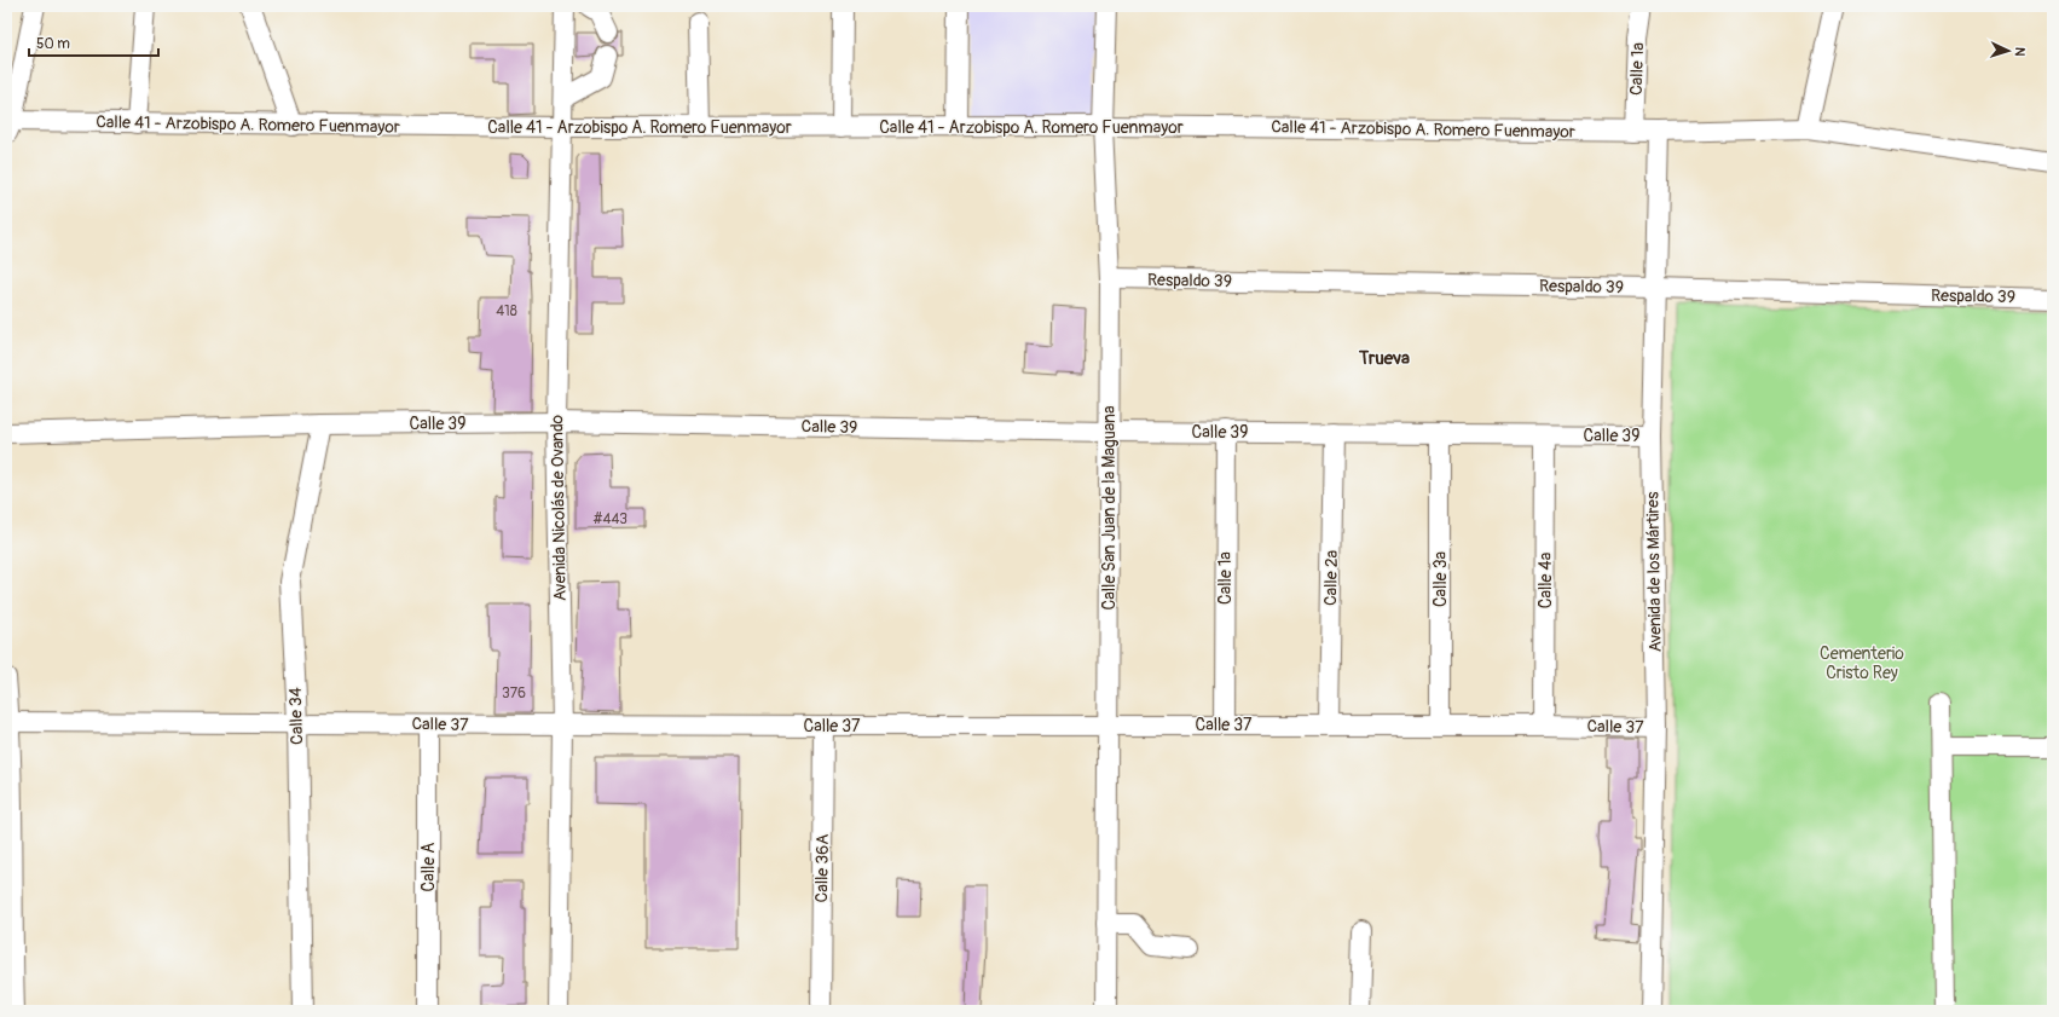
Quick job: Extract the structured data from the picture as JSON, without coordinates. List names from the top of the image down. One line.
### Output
{"streets":{"street":["Calle 1ª","Calle 41 - Arzobispo A. Romero Fuenmayor","Respaldo 39","Calle 39","Avenida Nicolás de Ovando","Calle San Juan de la Maguana","Avenida de los Mártires","Calle 2ª","Calle 3ª","Calle 4ª","Calle 34","Calle 37","Calle A","Calle 36A"]},"crossings":[["Calle 1ª","Calle 41 - Arzobispo A. Romero Fuenmayor"],["Calle 1ª","Calle 39"],["Calle 1ª","Calle 37"],["Calle 41 - Arzobispo A. Romero Fuenmayor","Avenida Nicolás de Ovando"],["Calle 41 - Arzobispo A. Romero Fuenmayor","Calle San Juan de la Maguana"],["Calle 41 - Arzobispo A. Romero Fuenmayor","Avenida de los Mártires"],["Respaldo 39","Calle San Juan de la Maguana"],["Respaldo 39","Avenida de los Mártires"],["Calle 39","Avenida Nicolás de Ovando"],["Calle 39","Calle San Juan de la Maguana"],["Calle 39","Avenida de los Mártires"],["Calle 39","Calle 2ª"],["Calle 39","Calle 3ª"],["Calle 39","Calle 4ª"],["Calle 39","Calle 34"],["Avenida Nicolás de Ovando","Calle 37"],["Calle San Juan de la Maguana","Calle 37"],["Avenida de los Mártires","Calle 37"],["Calle 2ª","Calle 37"],["Calle 3ª","Calle 37"],["Calle 4ª","Calle 37"],["Calle 34","Calle 37"],["Calle 37","Calle A"],["Calle 37","Calle 36A"]],"districts":["Trueva"],"parks":["Cementerio Cristo Rey"],"house_numbers":["418","#443","376"],"scale_bar":"50 m","north":"right"}
